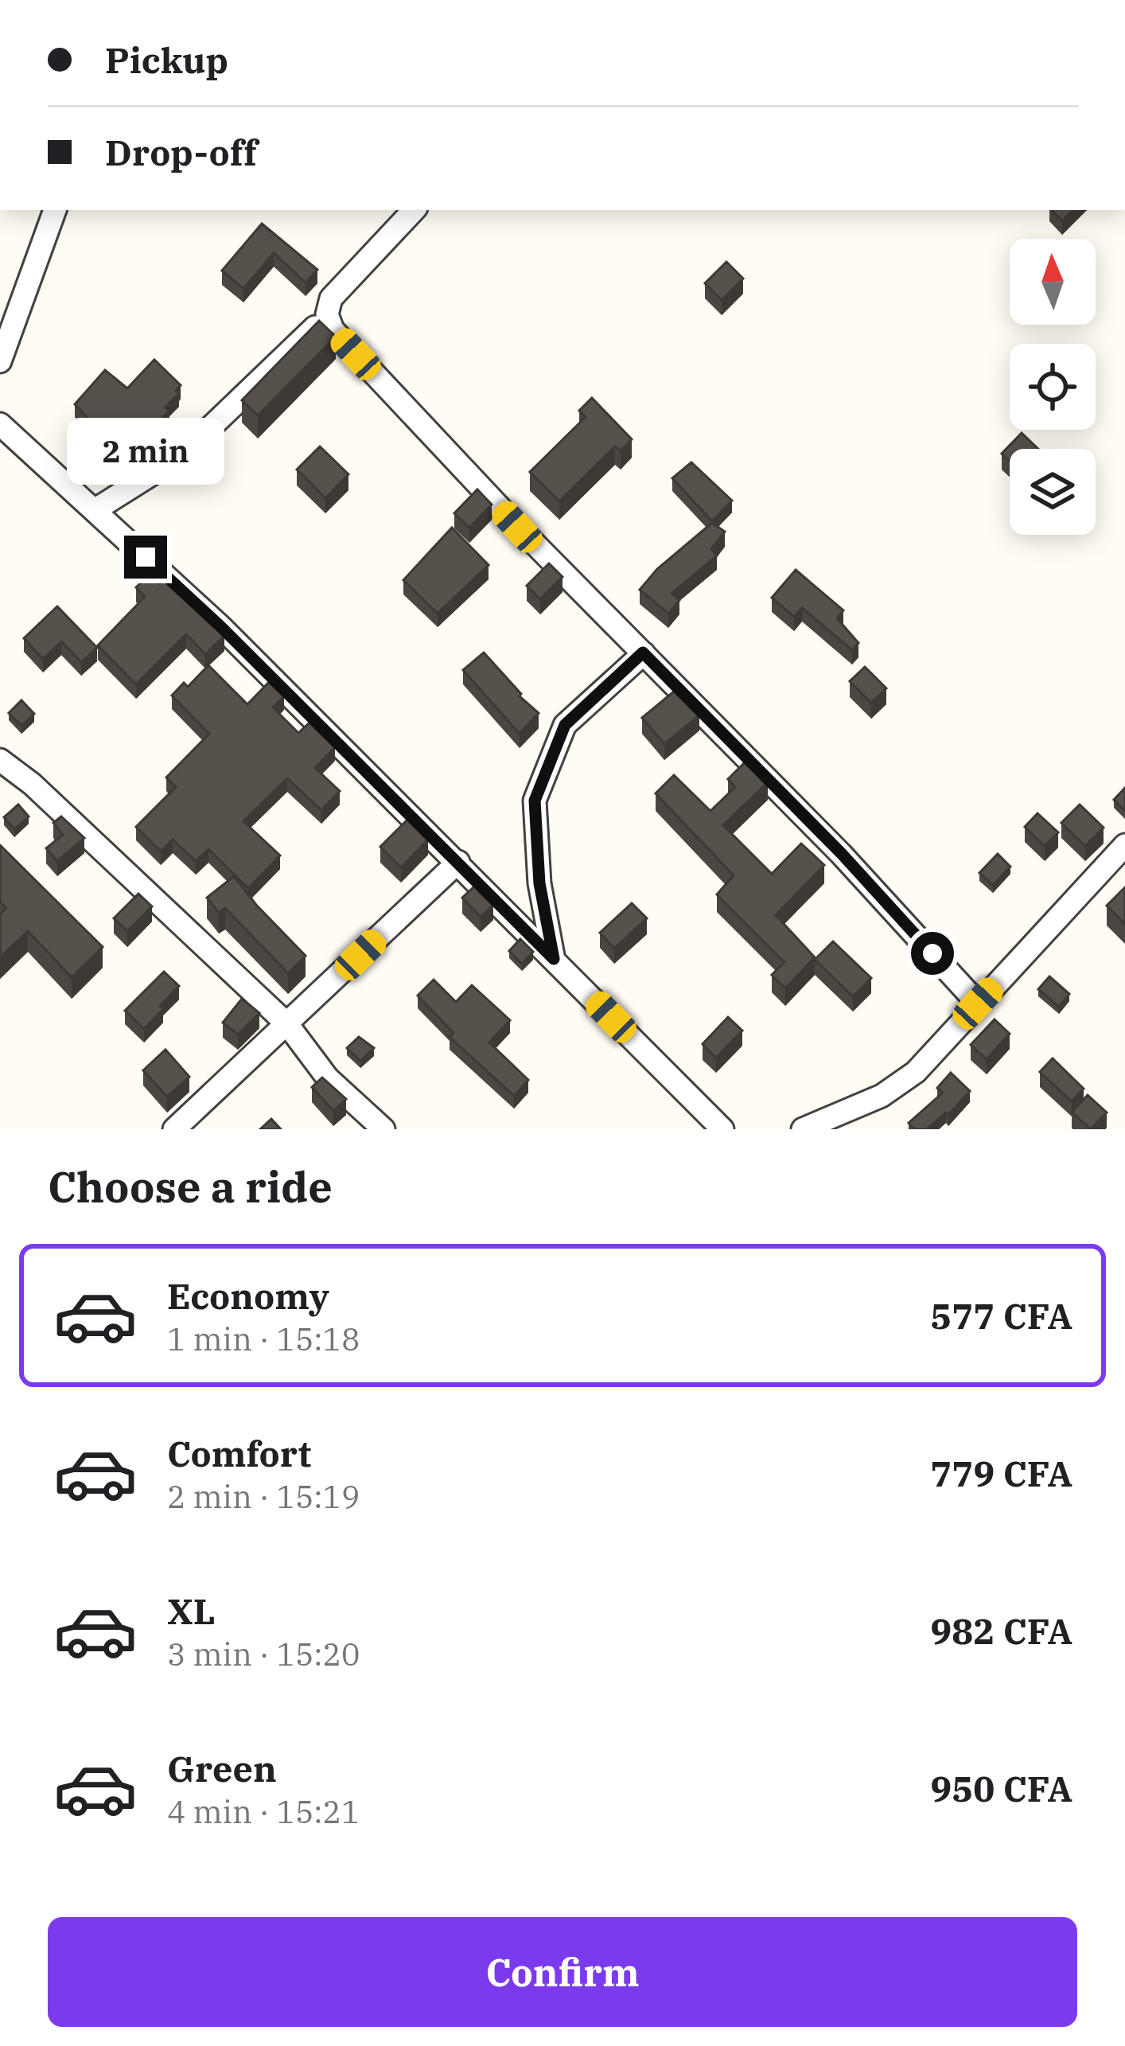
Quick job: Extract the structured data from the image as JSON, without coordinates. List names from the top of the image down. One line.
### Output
{"north":"top","page":{"banner":["Pickup","Drop-off"],"bubble":"2 min","heading":"Choose a ride","list":[{"name":"Economy","note":"1 min · 15:18","value":"577 CFA"},{"name":"Comfort","note":"2 min · 15:19","value":"779 CFA"},{"name":"XL","note":"3 min · 15:20","value":"982 CFA"},{"name":"Green","note":"4 min · 15:21","value":"950 CFA"}],"buttons":"Confirm"}}
